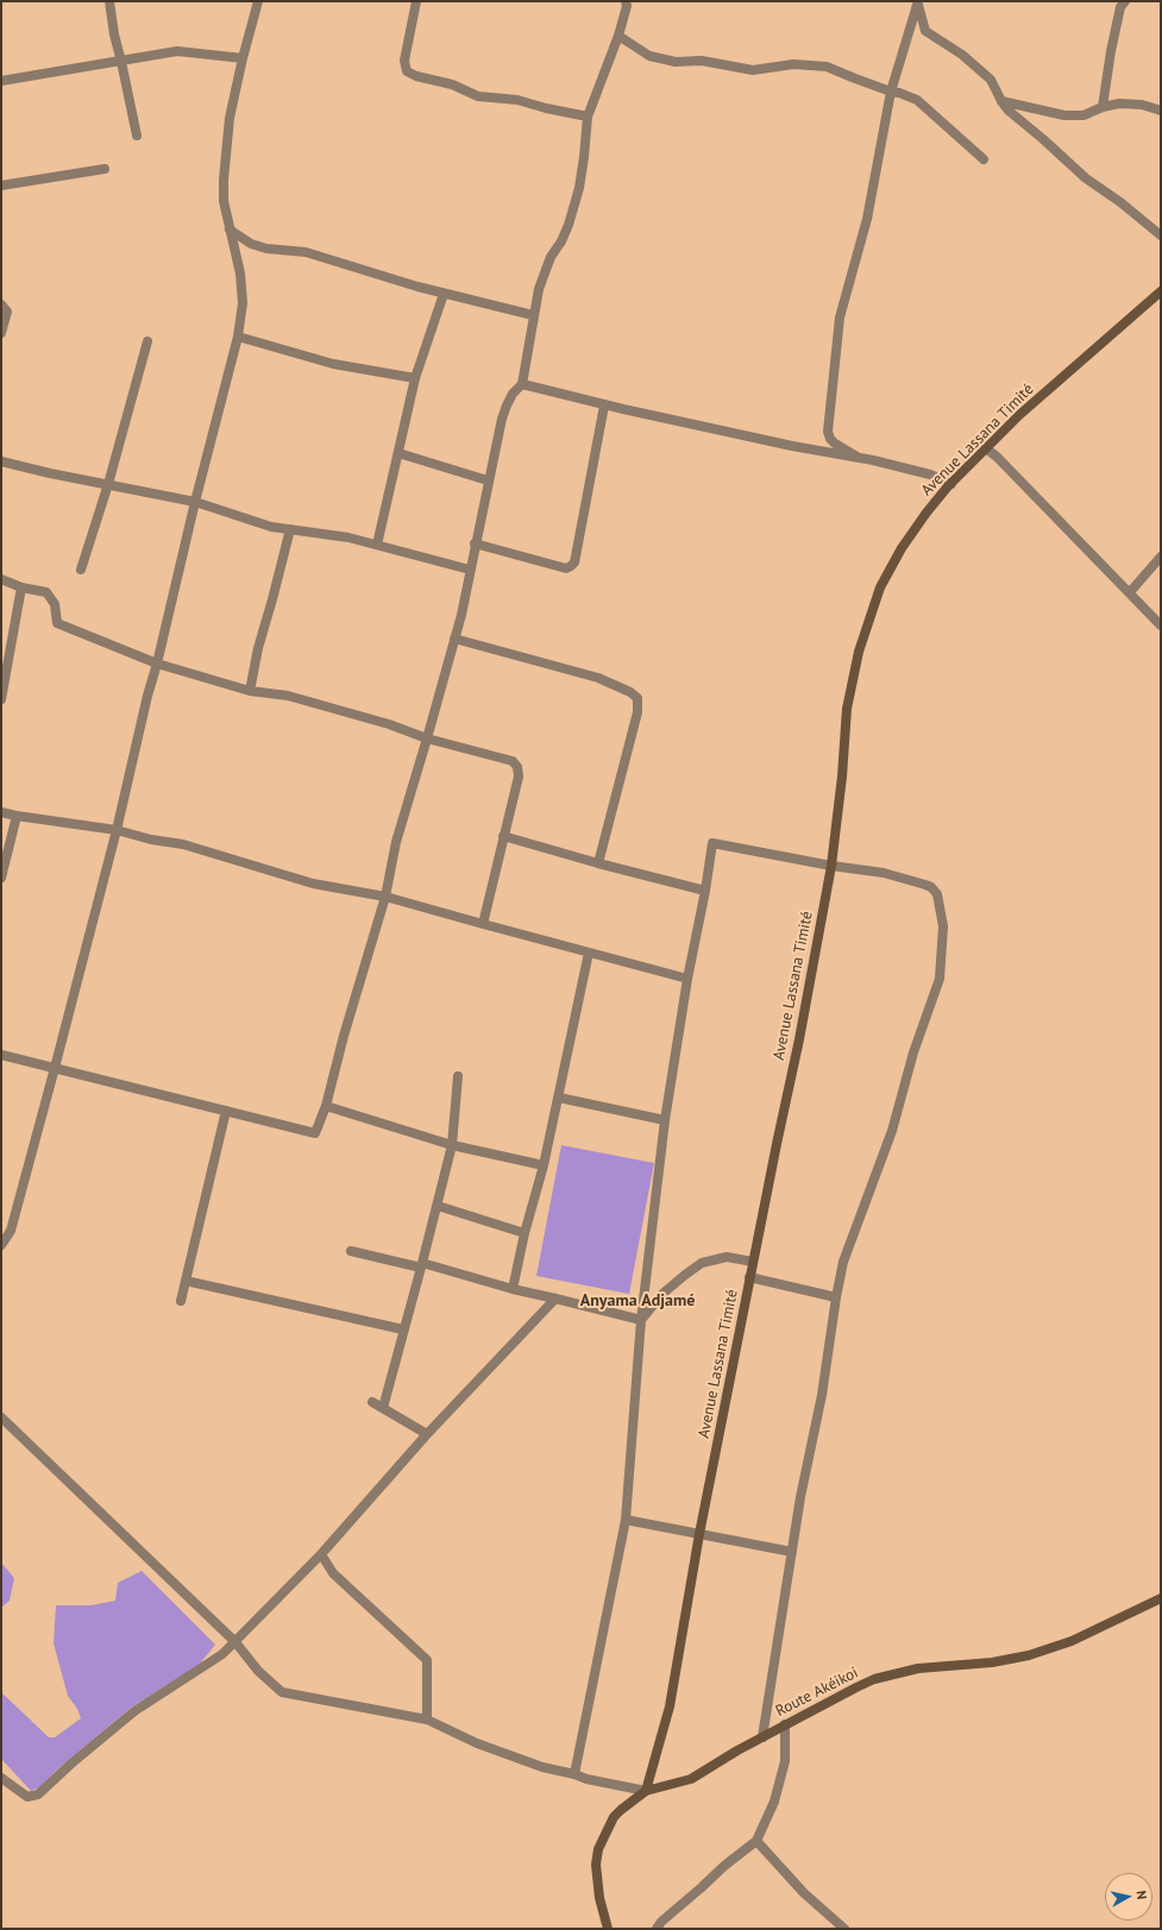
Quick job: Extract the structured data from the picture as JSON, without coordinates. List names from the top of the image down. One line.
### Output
{"streets":{"street":["Avenue Lassana Timité","Route Akéikoi"]},"crossings":[["Avenue Lassana Timité","Route Akéikoi"]],"districts":["Anyama Adjamé"],"north":"right"}
